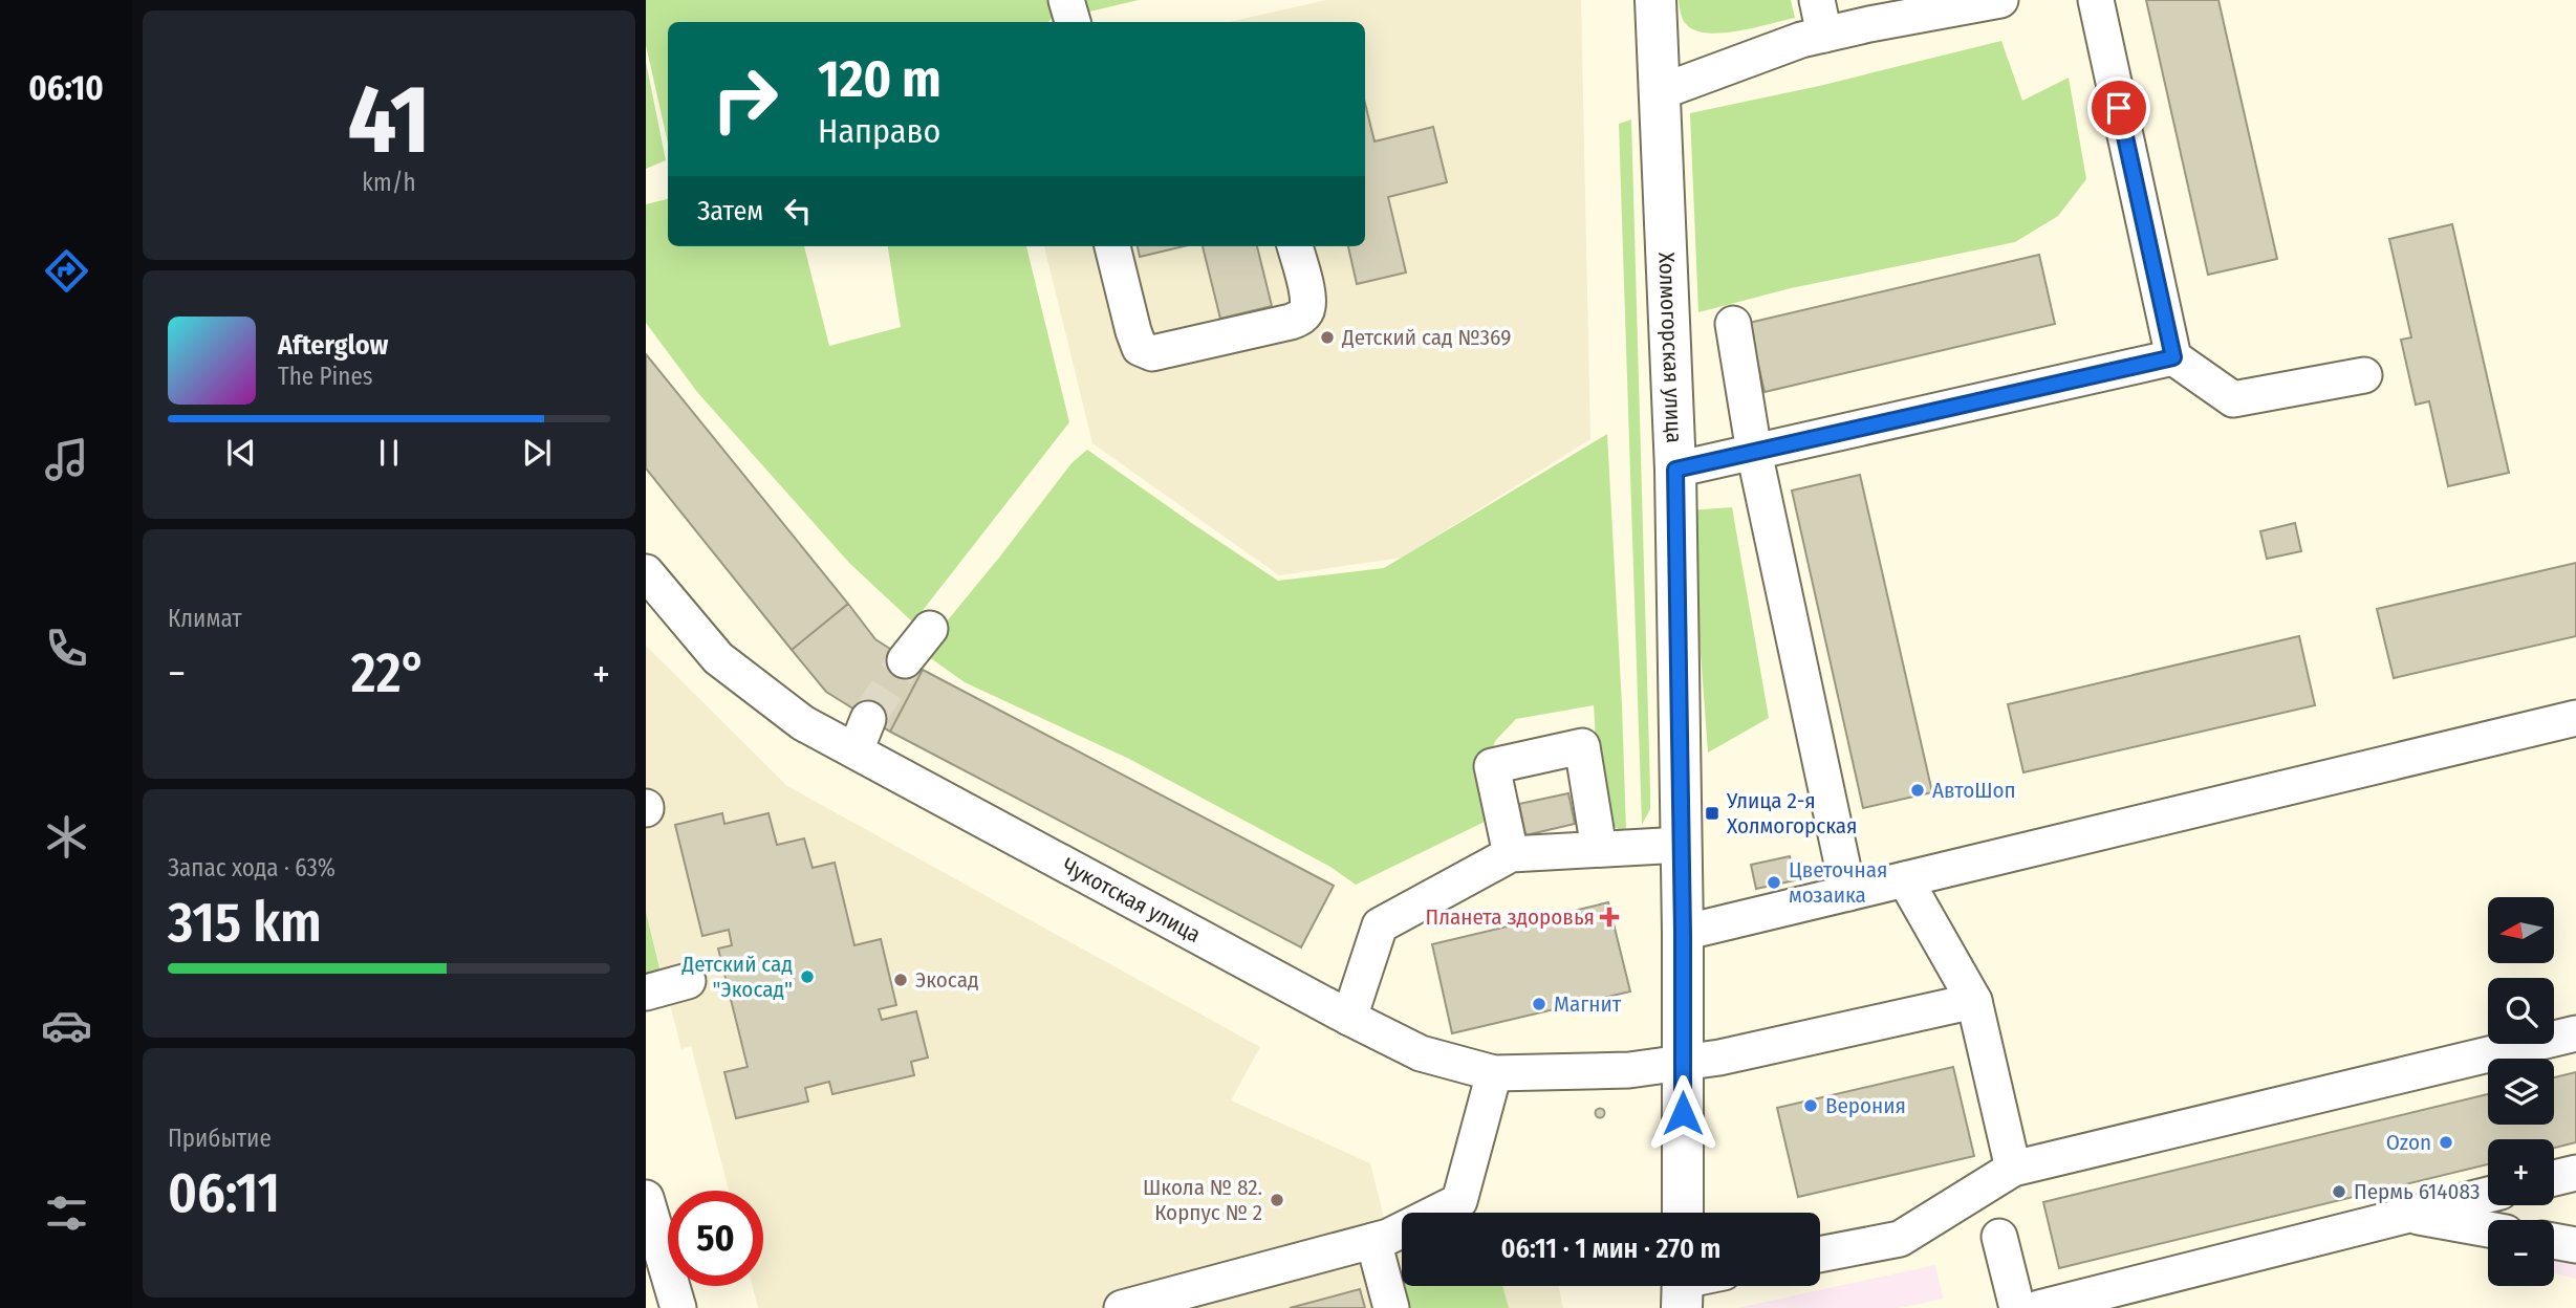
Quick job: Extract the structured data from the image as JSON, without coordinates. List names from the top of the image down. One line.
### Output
{"streets":{"main road":["Холмогорская улица"],"street":["Чукотская улица"]},"crossings":[["Холмогорская улица","Чукотская улица"]],"places":{"other":["Детский сад №369","АвтоШоп","Цветочная мозаика","Детский сад \"Экосад\"","Экосад","Магнит","Верония","Ozon","Пермь 614083","Школа № 82. Корпус № 2"],"transit":["Улица 2-я Холмогорская"],"health":["Планета здоровья"]},"north":"left","page":{"tabs":"06:10","tile":[["41","km/h"],"Климат",["Запас хода · 63%","315 km"],["Прибытие","06:11"]],"turn":["120 m","Направо"],"then":"Затем","song":["Afterglow","The Pines"],"heat":["−","22°","+"],"map_buttons":["+","−"],"limit":"50","trip":"06:11 · 1 мин · 270 m"}}
